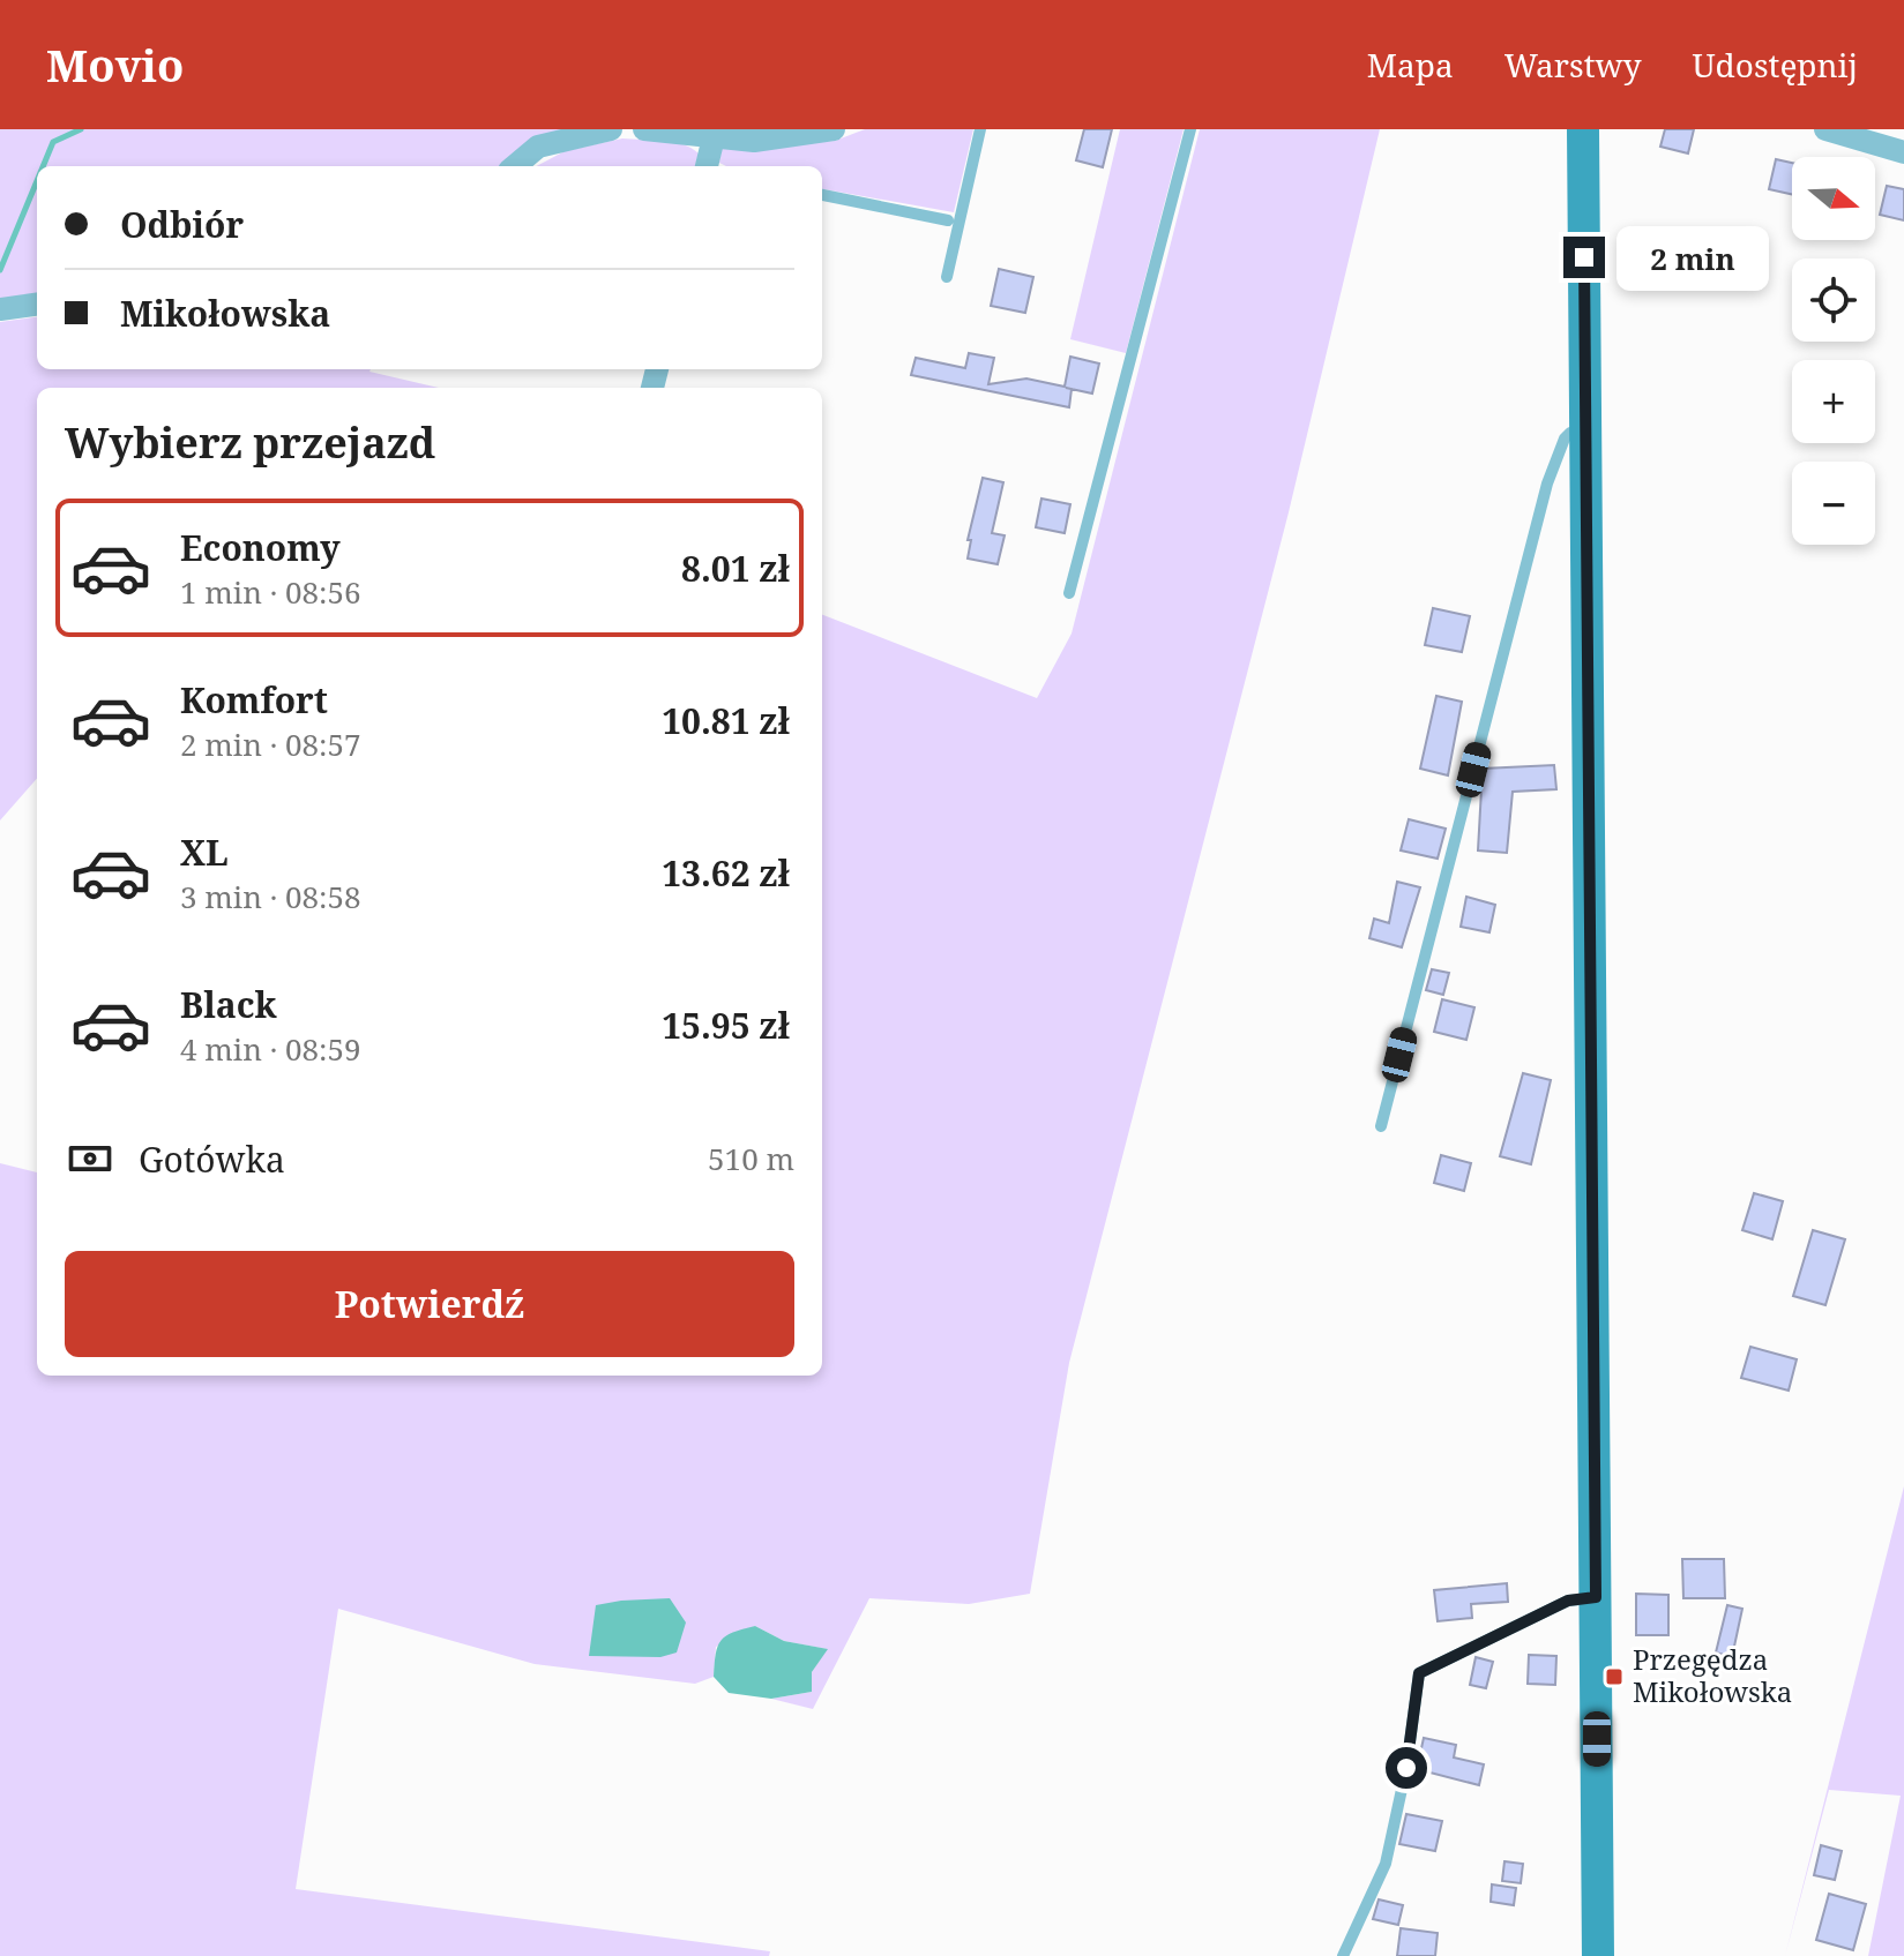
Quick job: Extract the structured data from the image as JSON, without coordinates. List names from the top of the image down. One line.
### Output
{"places":{"transit":["Przegędza Mikołowska"]},"north":"right","page":{"header":"Movio","nav":["Mapa","Warstwy","Udostępnij"],"map_buttons":["+","−"],"banner":["Odbiór","Mikołowska"],"bubble":"2 min","heading":"Wybierz przejazd","list":[{"name":"Economy","note":"1 min · 08:56","value":"8.01 zł"},{"name":"Komfort","note":"2 min · 08:57","value":"10.81 zł"},{"name":"XL","note":"3 min · 08:58","value":"13.62 zł"},{"name":"Black","note":"4 min · 08:59","value":"15.95 zł"}],"pay":["Gotówka","510 m"],"buttons":"Potwierdź"}}
